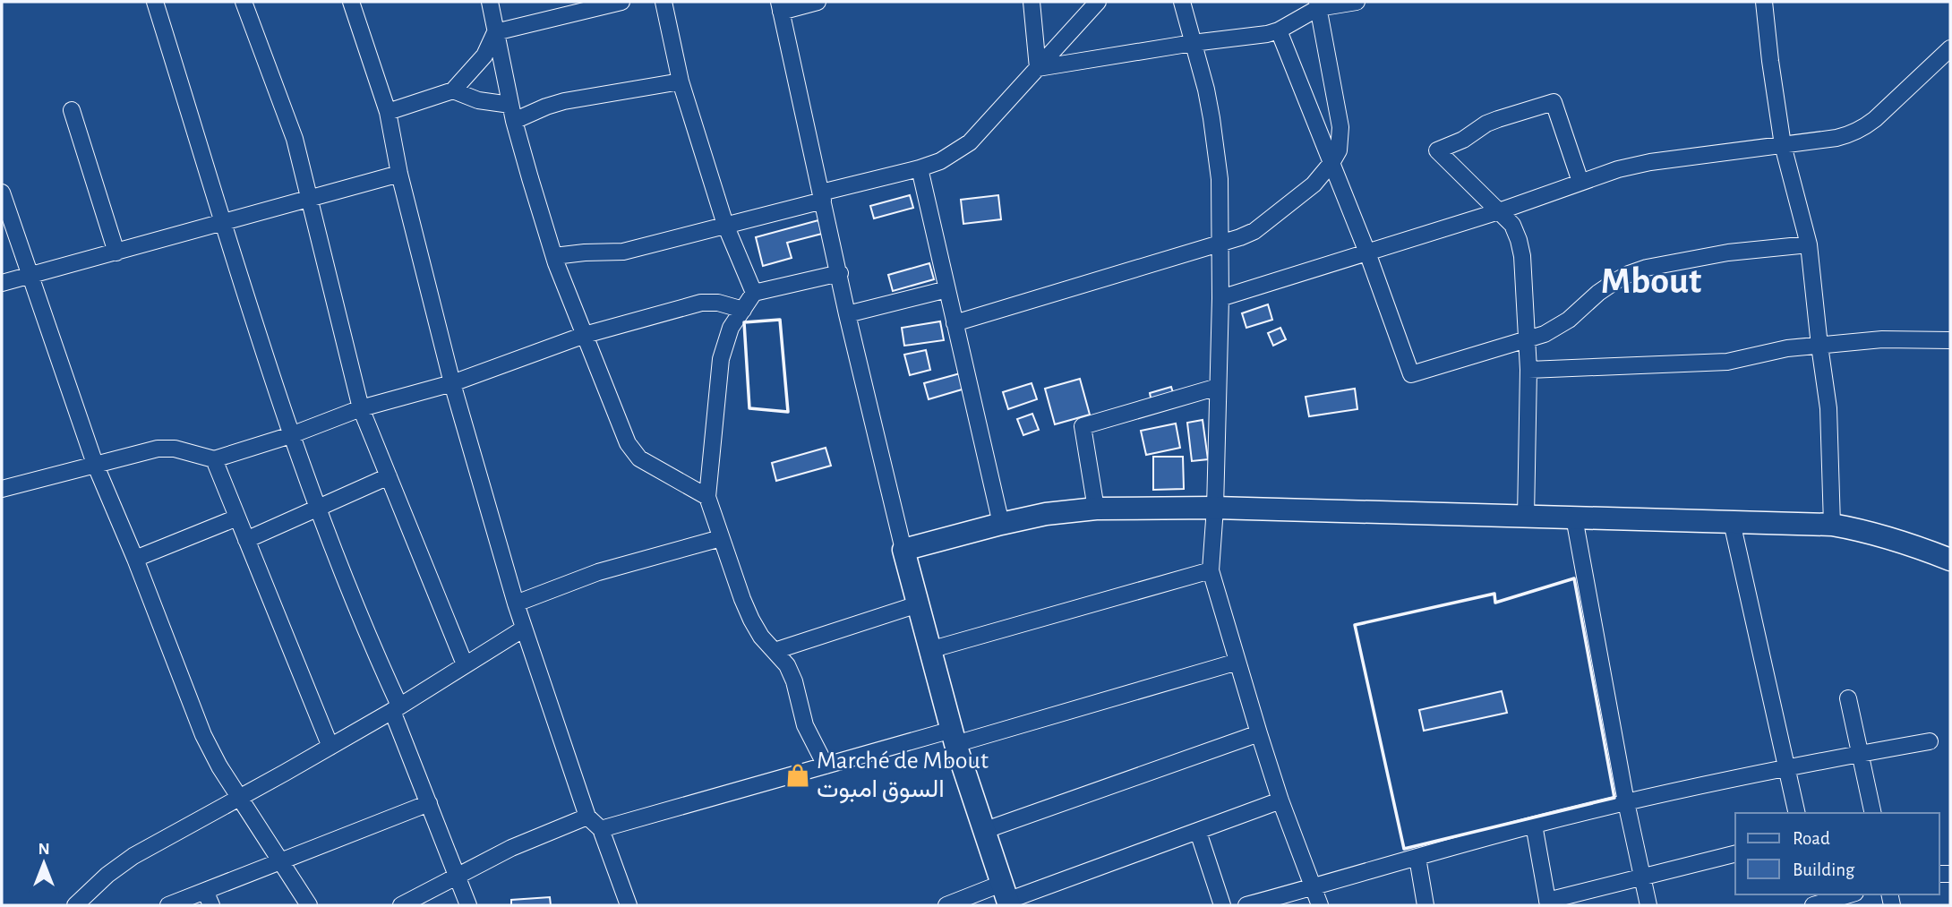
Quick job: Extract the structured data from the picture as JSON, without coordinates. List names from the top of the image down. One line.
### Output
{"districts":["Mbout"],"places":{"shop":["Marché de Mbout السوق امبوت"]},"legend":["Road","Building"],"north":"top"}
